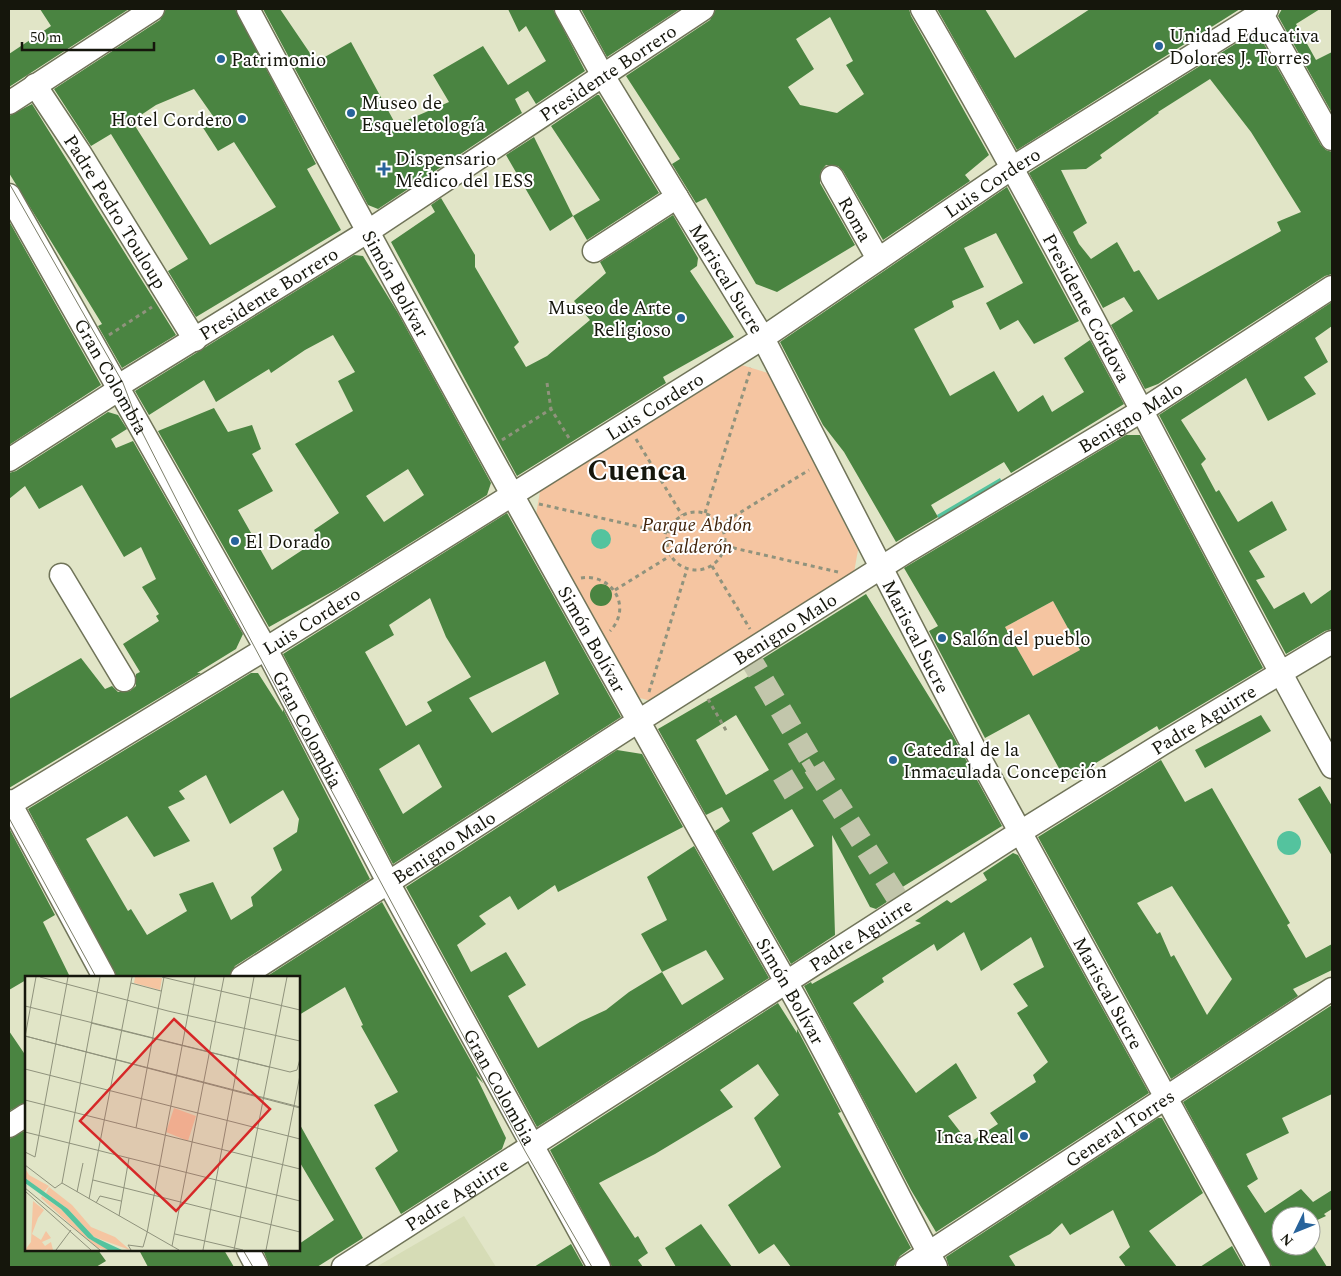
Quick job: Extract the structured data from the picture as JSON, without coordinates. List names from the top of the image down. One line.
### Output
{"streets":{"street":["Presidente Borrero","Luis Cordero","Padre Pedro Touloup","Roma","Mariscal Sucre","Simón Bolívar","Presidente Córdova","Gran Colombia","Benigno Malo","Padre Aguirre","General Torres"]},"crossings":[["Presidente Borrero","Padre Pedro Touloup"],["Presidente Borrero","Mariscal Sucre"],["Presidente Borrero","Simón Bolívar"],["Presidente Borrero","Gran Colombia"],["Luis Cordero","Roma"],["Luis Cordero","Mariscal Sucre"],["Luis Cordero","Simón Bolívar"],["Luis Cordero","Presidente Córdova"],["Luis Cordero","Gran Colombia"],["Mariscal Sucre","Benigno Malo"],["Mariscal Sucre","Padre Aguirre"],["Mariscal Sucre","General Torres"],["Simón Bolívar","Benigno Malo"],["Simón Bolívar","Padre Aguirre"],["Simón Bolívar","General Torres"],["Presidente Córdova","Benigno Malo"],["Presidente Córdova","Padre Aguirre"],["Gran Colombia","Benigno Malo"],["Gran Colombia","Padre Aguirre"]],"districts":["Cuenca"],"parks":["Parque Abdón Calderón"],"places":{"other":["Unidad Educativa Dolores J. Torres","Patrimonio","Museo de Esqueletología","Hotel Cordero","Museo de Arte Religioso","El Dorado","Salón del pueblo","Catedral de la Inmaculada Concepción","Inca Real"],"health":["Dispensario Médico del IESS"]},"scale_bar":"50 m","north":"bottom left"}
